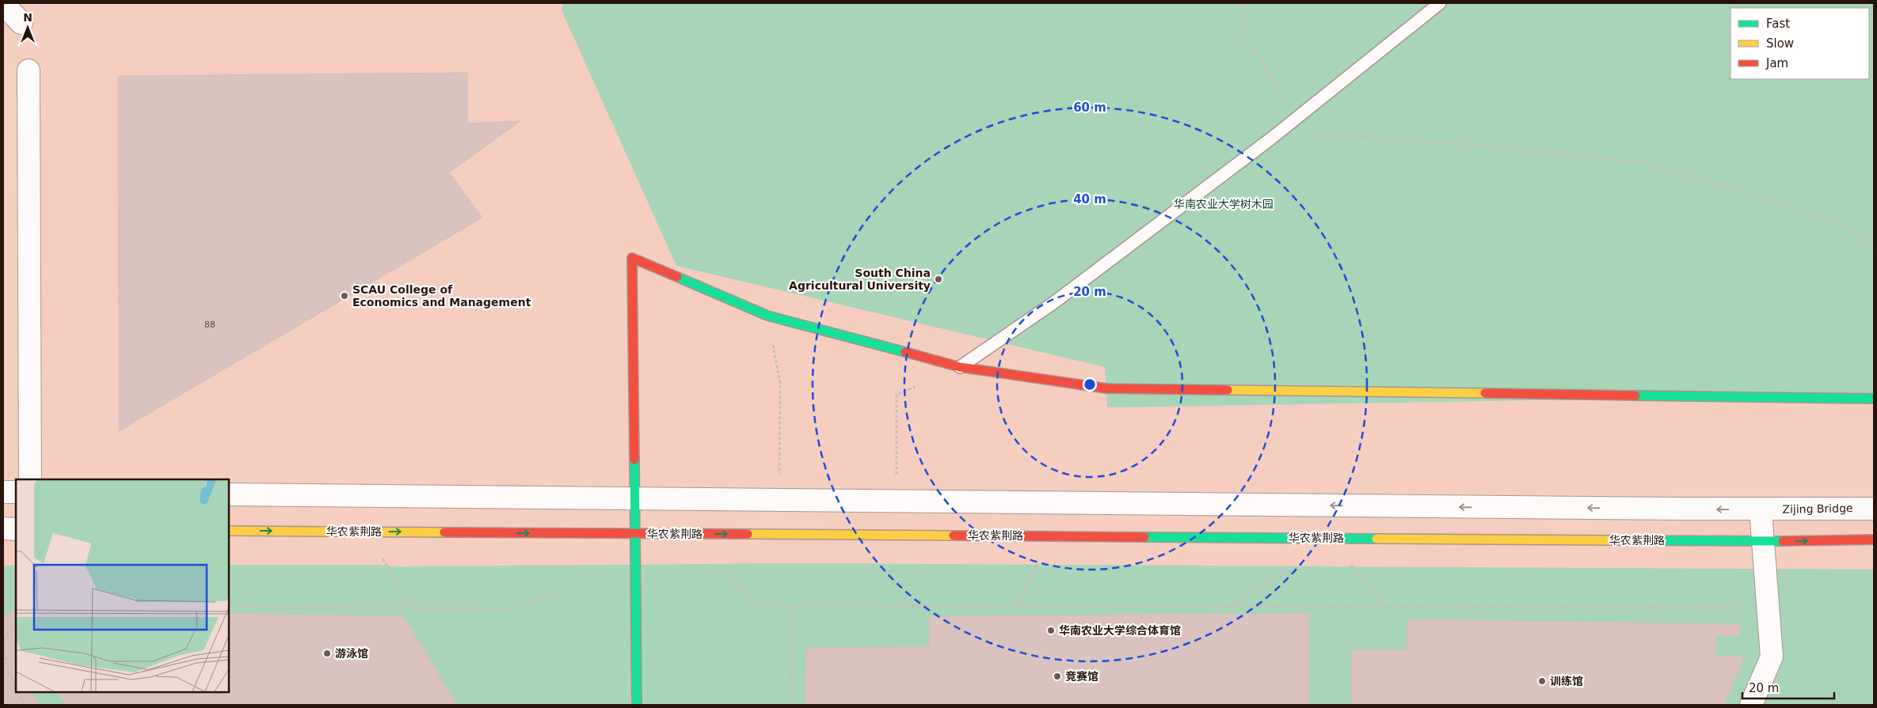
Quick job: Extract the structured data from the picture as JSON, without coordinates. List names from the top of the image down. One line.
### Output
{"streets":{"street":["Zijing Bridge","华农紫荆路"]},"parks":["华南农业大学树木园"],"places":["South China Agricultural University","SCAU College of Economics and Management","华南农业大学综合体育馆","游泳馆","竞赛馆","训练馆"],"house_numbers":["88"],"legend":["Fast","Slow","Jam"],"scale_bar":"20 m","north":"top","rings":["60 m","40 m","20 m"]}
